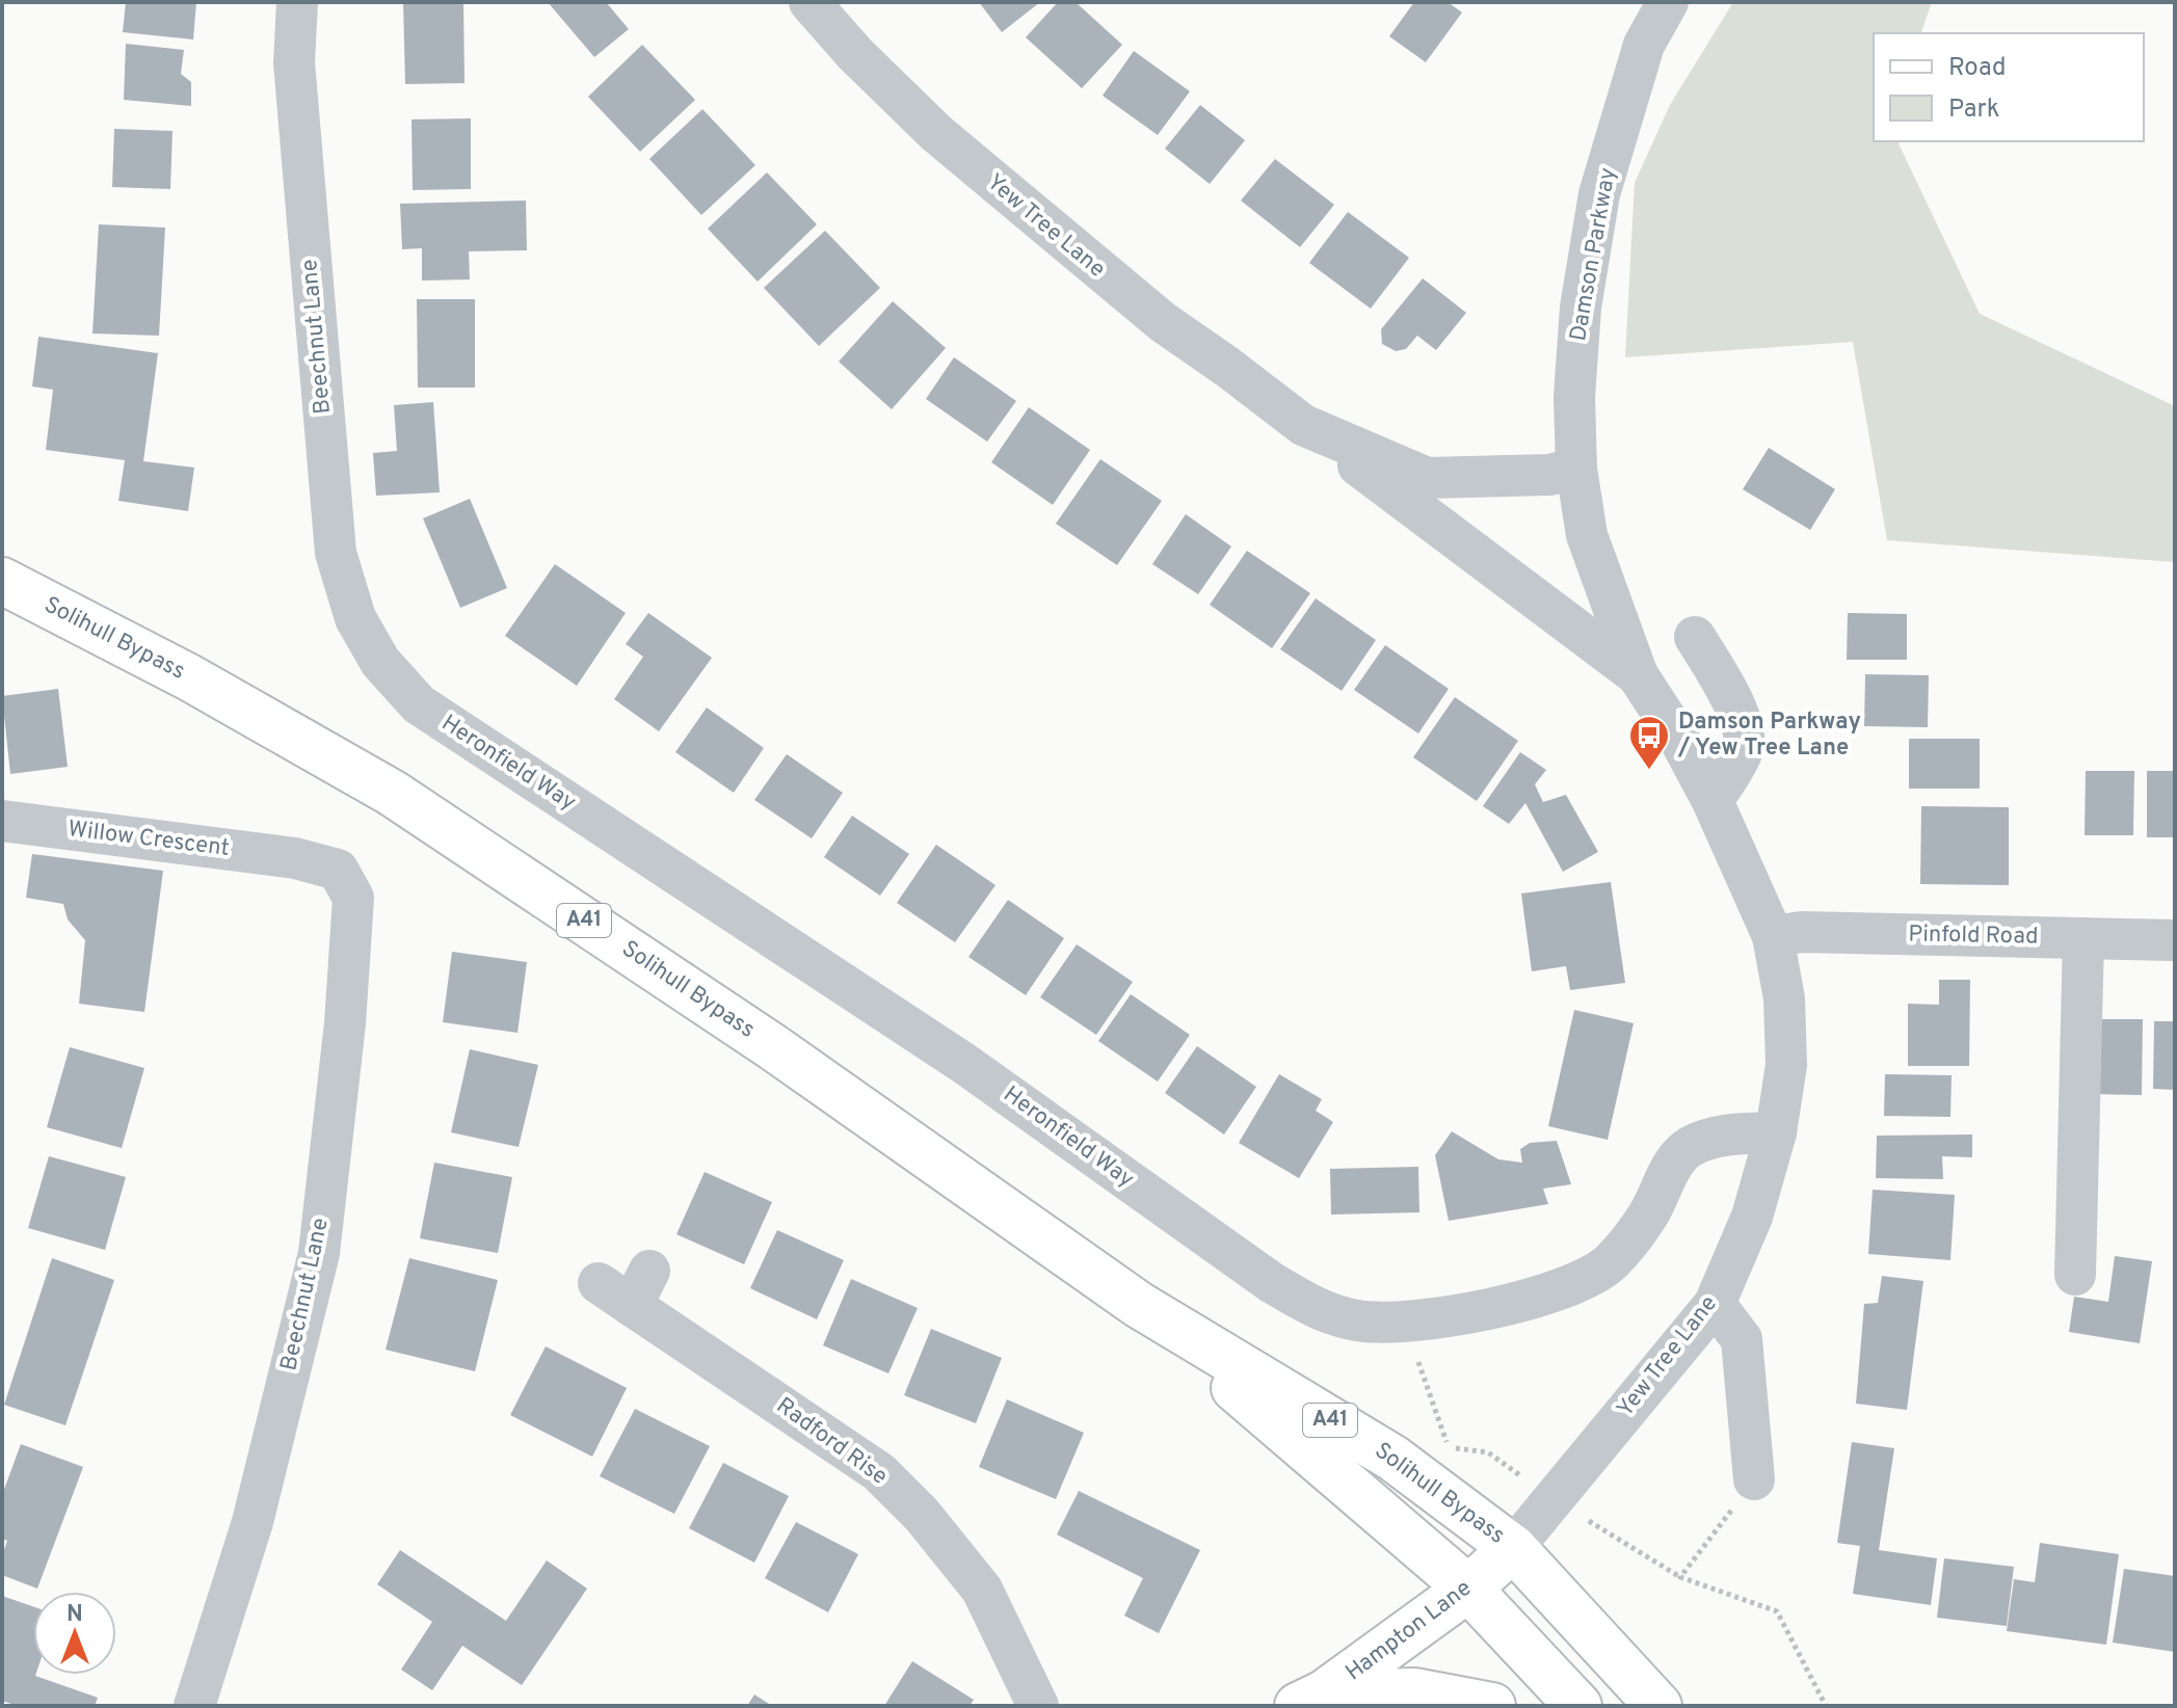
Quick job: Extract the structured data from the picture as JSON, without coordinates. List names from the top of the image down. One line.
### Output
{"streets":{"main road":["Solihull Bypass","A41","Hampton Lane"],"street":["Yew Tree Lane","Damson Parkway","Beechnut Lane","Heronfield Way","Willow Crescent","Pinfold Road","Radford Rise"]},"crossings":[["Yew Tree Lane","Damson Parkway"],["Yew Tree Lane","Solihull Bypass"],["Yew Tree Lane","Heronfield Way"],["Yew Tree Lane","Pinfold Road"],["Yew Tree Lane","Hampton Lane"],["Beechnut Lane","Heronfield Way"],["Beechnut Lane","Willow Crescent"],["Solihull Bypass","Hampton Lane"]],"places":{"bus stop":["Damson Parkway / Yew Tree Lane"]},"legend":["Road","Park"],"north":"top"}
